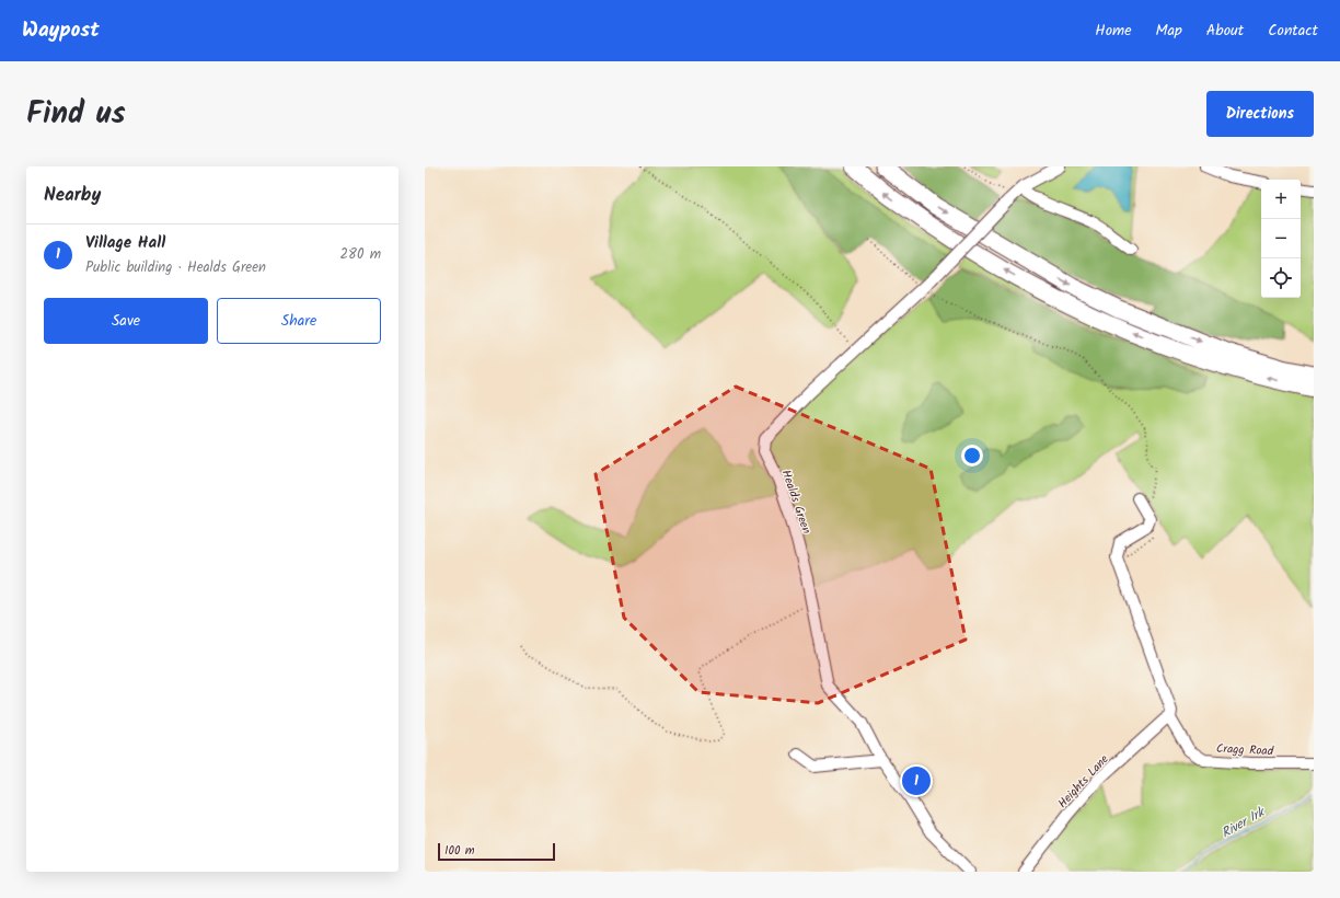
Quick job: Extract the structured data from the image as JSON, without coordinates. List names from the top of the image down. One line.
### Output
{"streets":{"street":["Healds Green","Cragg Road","Heights Lane"]},"crossings":[["Cragg Road","Heights Lane"]],"water":["River Irk"],"scale_bar":"100 m","page":{"header":"Waypost","nav":["Home","Map","About","Contact"],"title":"Find us","buttons":["Directions",["Save","Share"]],"heading":"Nearby","map_buttons":["+","−"],"list":[{"mark":"1","name":"Village Hall","note":"Public building · Healds Green","value":"280 m"}],"pins":"1","scale":"100 m"}}
